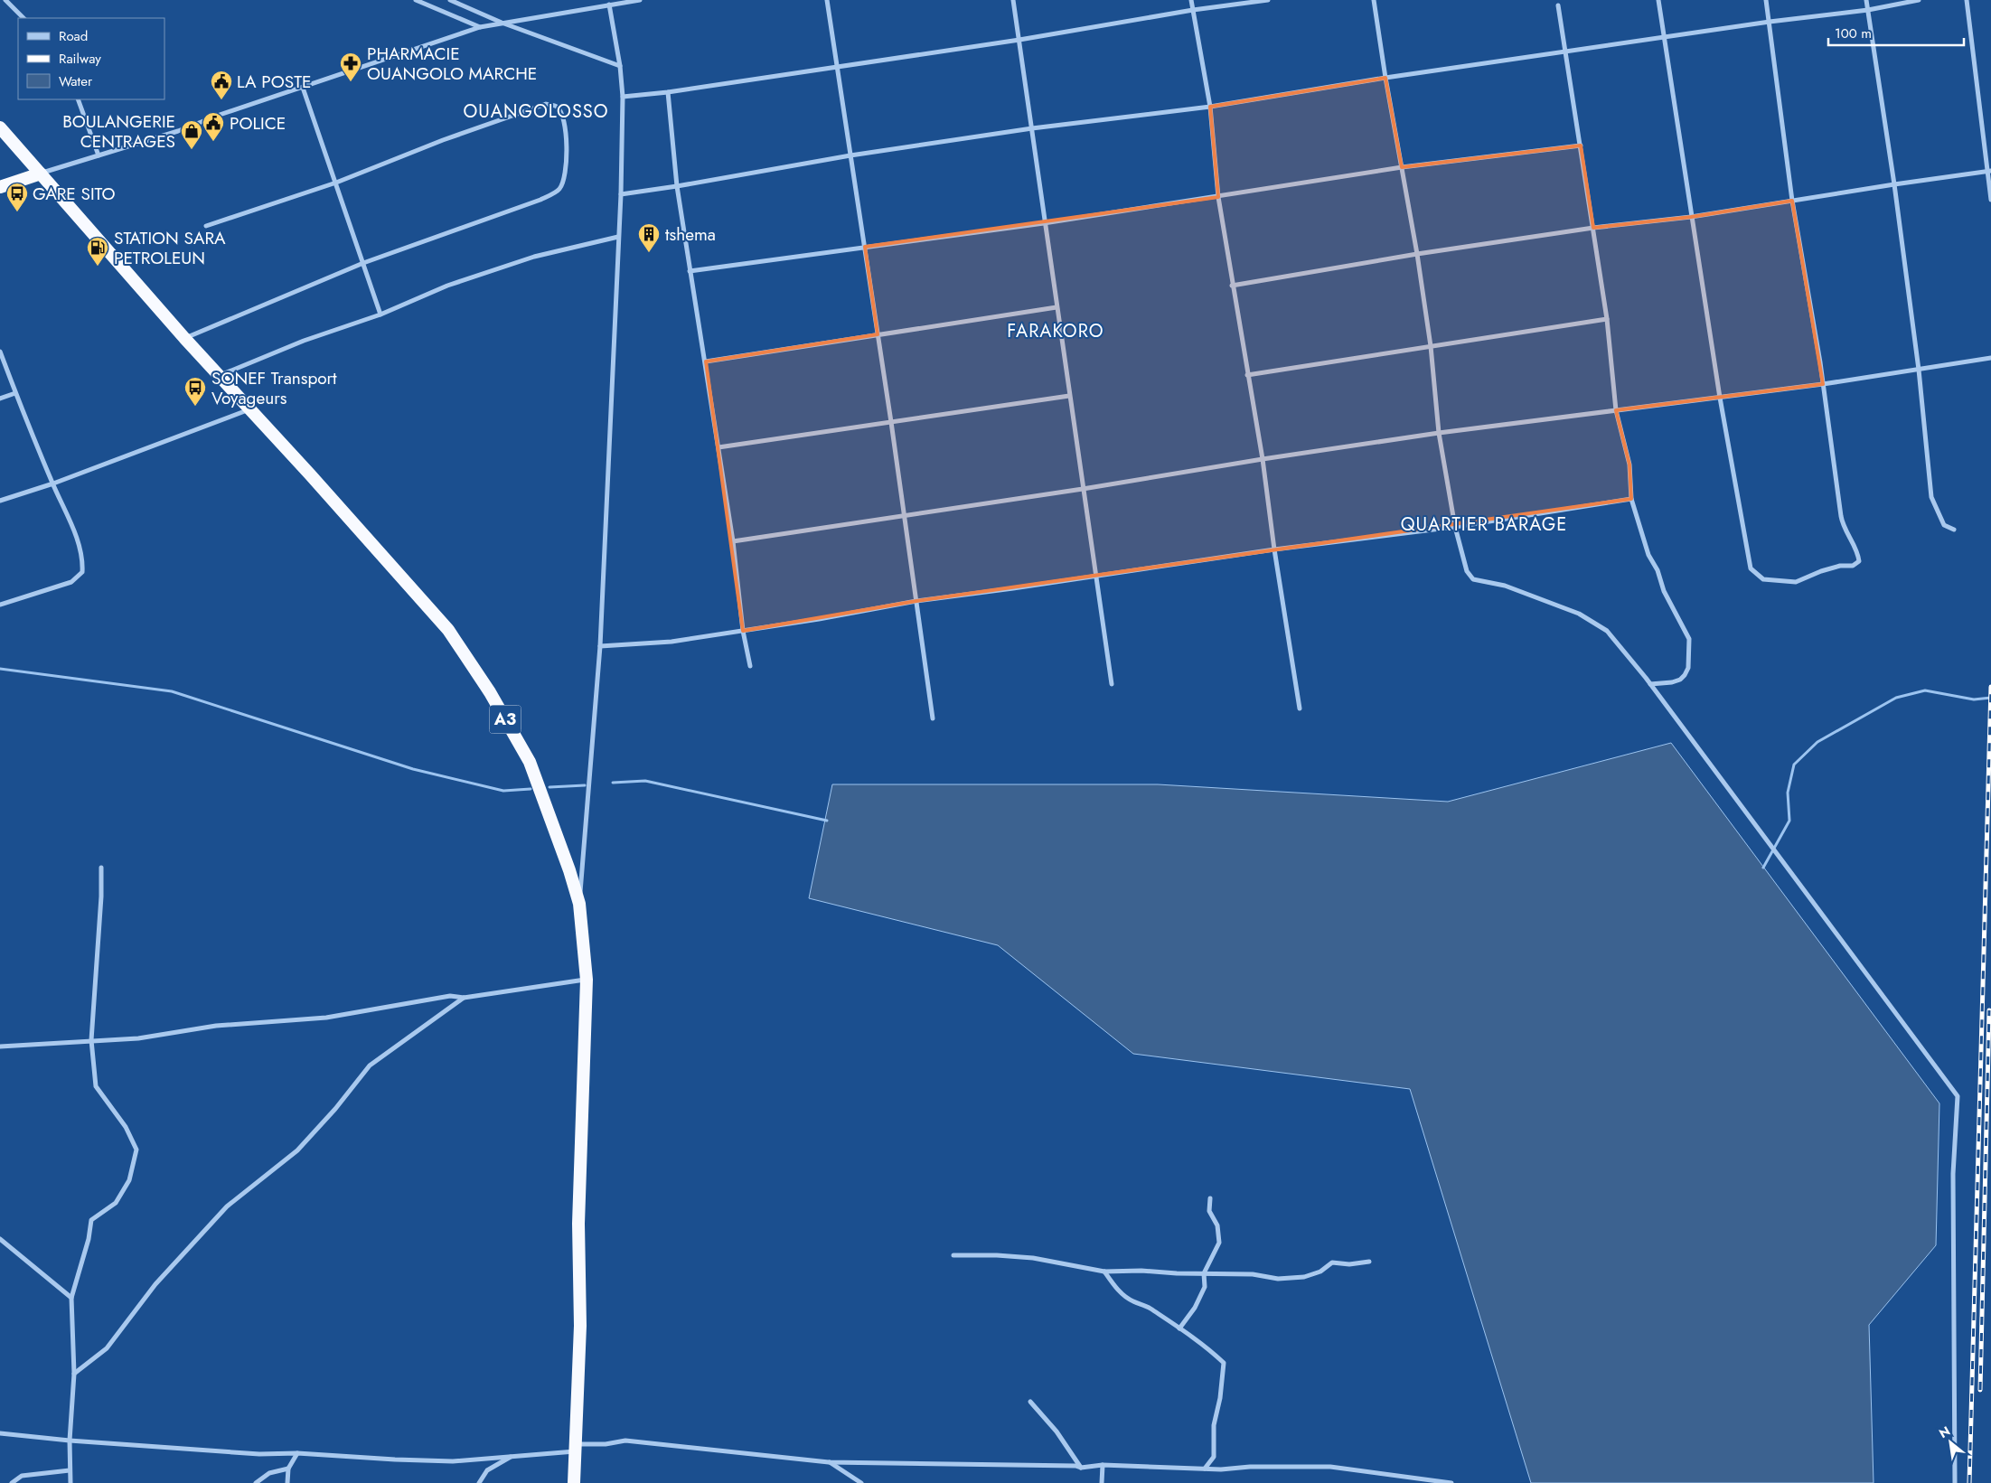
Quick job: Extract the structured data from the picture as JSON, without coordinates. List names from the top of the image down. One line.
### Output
{"streets":{"highway":["A3"]},"districts":["OUANGOLOSSO","FARAKORO","QUARTIER BARAGE"],"places":{"pharmacy":["PHARMACIE OUANGOLO MARCHE"],"public building":["LA POSTE","POLICE"],"shop":["BOULANGERIE CENTRAGES"],"bus stop":["GARE SITO","SONEF Transport Voyageurs"],"building":["tshema"],"fuel station":["STATION SARA PETROLEUN"]},"legend":["Road","Railway","Water"],"scale_bar":"100 m","north":"top left"}
